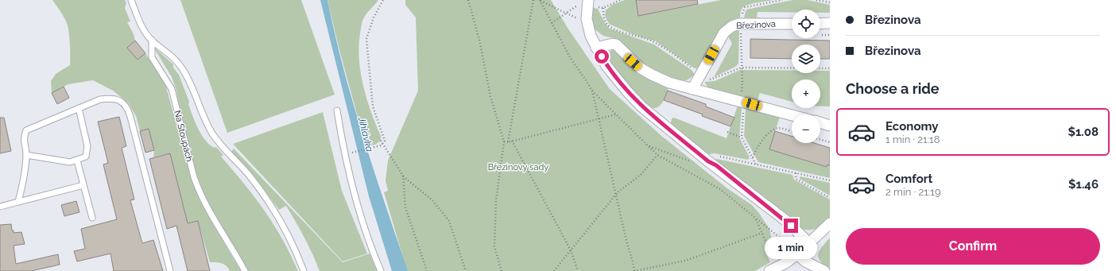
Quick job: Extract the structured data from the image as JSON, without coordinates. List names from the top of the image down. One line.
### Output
{"streets":{"street":["Březinova"],"lane":["Na Stoupách"]},"water":["Jihlávka"],"parks":["Březinovy sady"],"page":{"banner":["Březinova","Březinova"],"map_buttons":["+","−"],"heading":"Choose a ride","list":[{"name":"Economy","note":"1 min · 21:18","value":"$1.08"},{"name":"Comfort","note":"2 min · 21:19","value":"$1.46"}],"buttons":"Confirm","bubble":"1 min"}}
